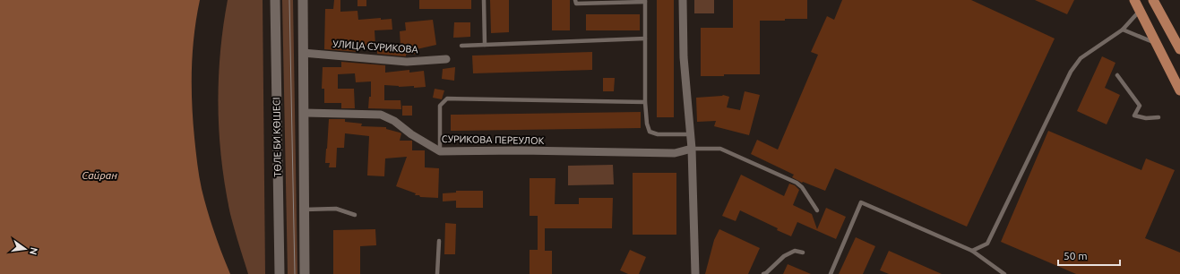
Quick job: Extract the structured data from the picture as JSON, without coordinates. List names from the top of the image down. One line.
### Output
{"streets":{"main road":["ТӨЛЕ БИ КӨШЕСІ"],"street":["УЛИЦА СУРИКОВА","СУРИКОВА ПЕРЕУЛОК"]},"water":["Сайран"],"scale_bar":"50 m","north":"right"}
